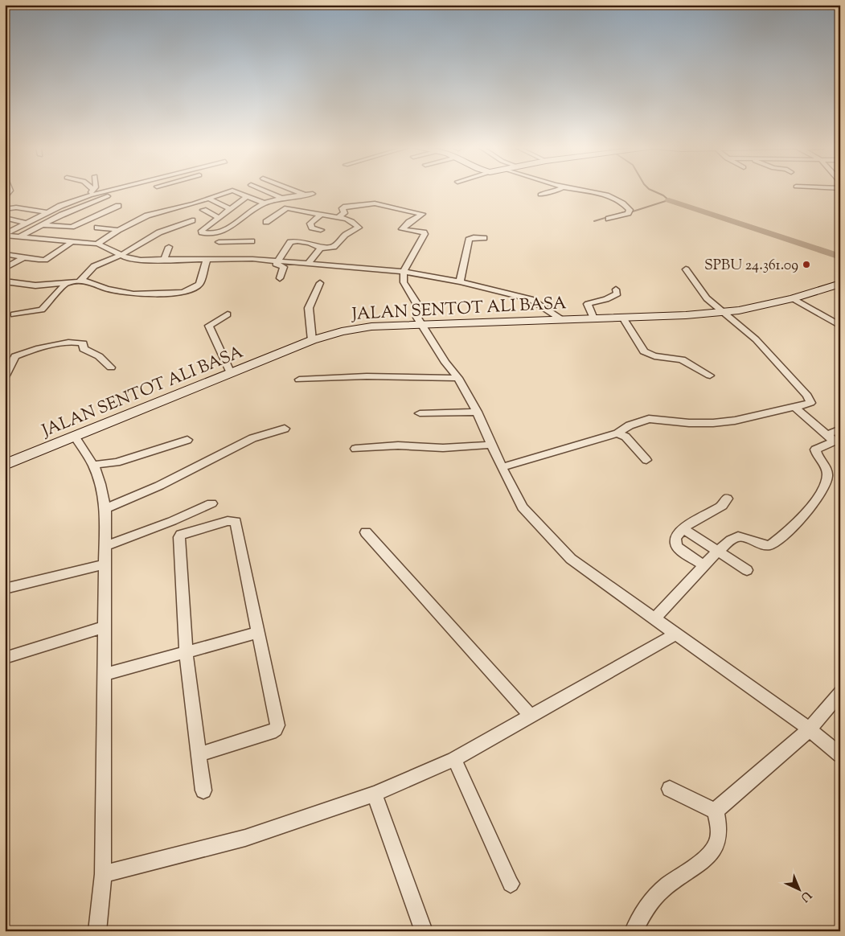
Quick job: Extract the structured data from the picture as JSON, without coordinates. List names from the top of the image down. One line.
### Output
{"streets":{"main road":["JALAN SENTOT ALI BASA"]},"places":["SPBU 24.361.09"],"north":"bottom right"}
